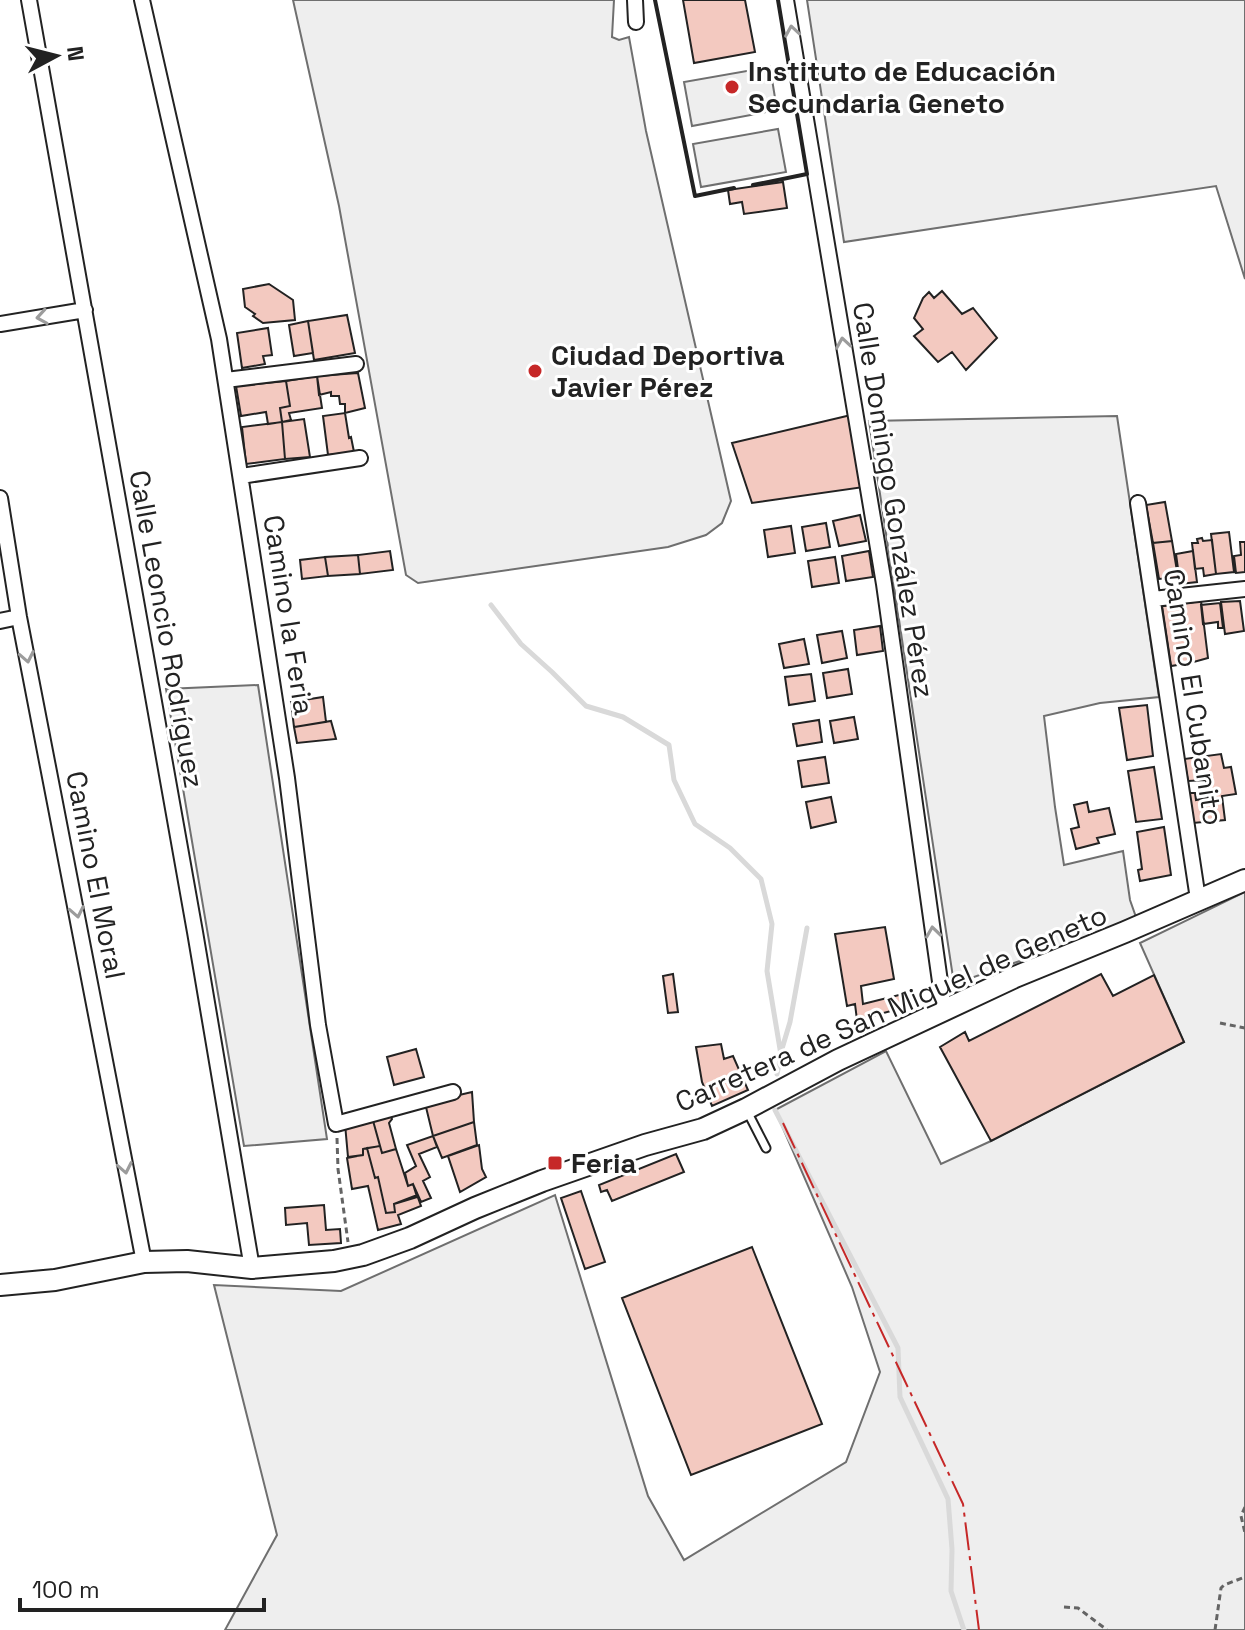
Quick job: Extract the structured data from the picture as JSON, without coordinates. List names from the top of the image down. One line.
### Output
{"streets":{"main road":["Carretera de San Miguel de Geneto"],"street":["Calle Domingo González Pérez","Camino la Feria","Calle Leoncio Rodríguez","Camino El Cubanito","Camino El Moral"]},"crossings":[["Calle Domingo González Pérez","Carretera de San Miguel de Geneto"],["Calle Leoncio Rodríguez","Carretera de San Miguel de Geneto"],["Camino El Cubanito","Carretera de San Miguel de Geneto"],["Camino El Moral","Carretera de San Miguel de Geneto"]],"one_way":["Calle Domingo González Pérez","Camino El Moral"],"places":{"other":["Instituto de Educación Secundaria Geneto","Ciudad Deportiva Javier Pérez"],"transit":["Feria"]},"scale_bar":"100 m","north":"right"}
